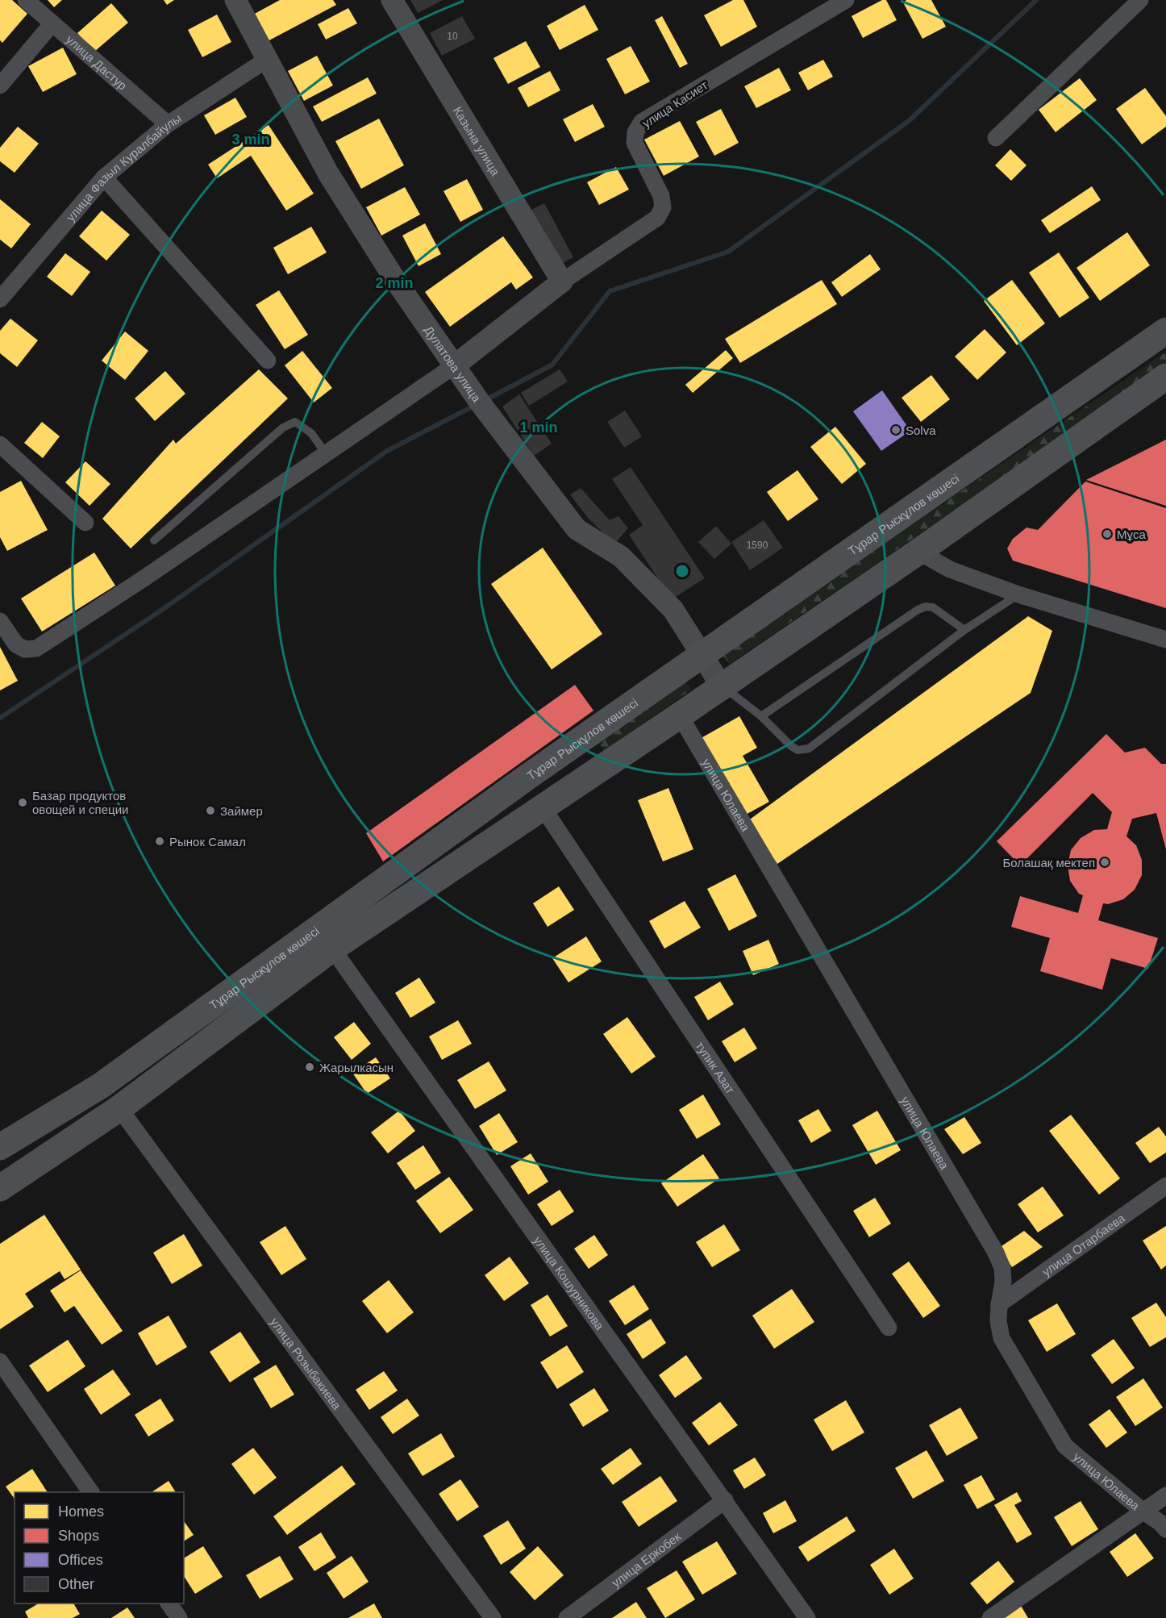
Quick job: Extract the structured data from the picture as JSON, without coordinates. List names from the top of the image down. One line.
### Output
{"streets":{"main road":["Тұрар Рыскұлов көшесі"],"street":["улица Дастур","улица Касиет","Казына улица","улица Фазыл Куралбайулы","Дулатова улица","улица Юлаева","тупик Азат","улица Отарбаева","улица Кошурникова","улица Розыбакиева","улица Еркобек"]},"crossings":[["улица Дастур","улица Фазыл Куралбайулы"],["улица Касиет","Казына улица"],["улица Фазыл Куралбайулы","Дулатова улица"],["Дулатова улица","Тұрар Рыскұлов көшесі"],["Тұрар Рыскұлов көшесі","улица Юлаева"],["Тұрар Рыскұлов көшесі","тупик Азат"],["Тұрар Рыскұлов көшесі","улица Кошурникова"],["Тұрар Рыскұлов көшесі","улица Розыбакиева"],["улица Юлаева","улица Отарбаева"],["улица Кошурникова","улица Еркобек"]],"places":["Solva","Мұса","Базар продуктов овощей и специи","Займер","Рынок Самал","Болашақ мектеп","Жарылкасын"],"house_numbers":["10","1590"],"legend":["Homes","Shops","Offices","Other"],"rings":["3 min","2 min","1 min"]}
